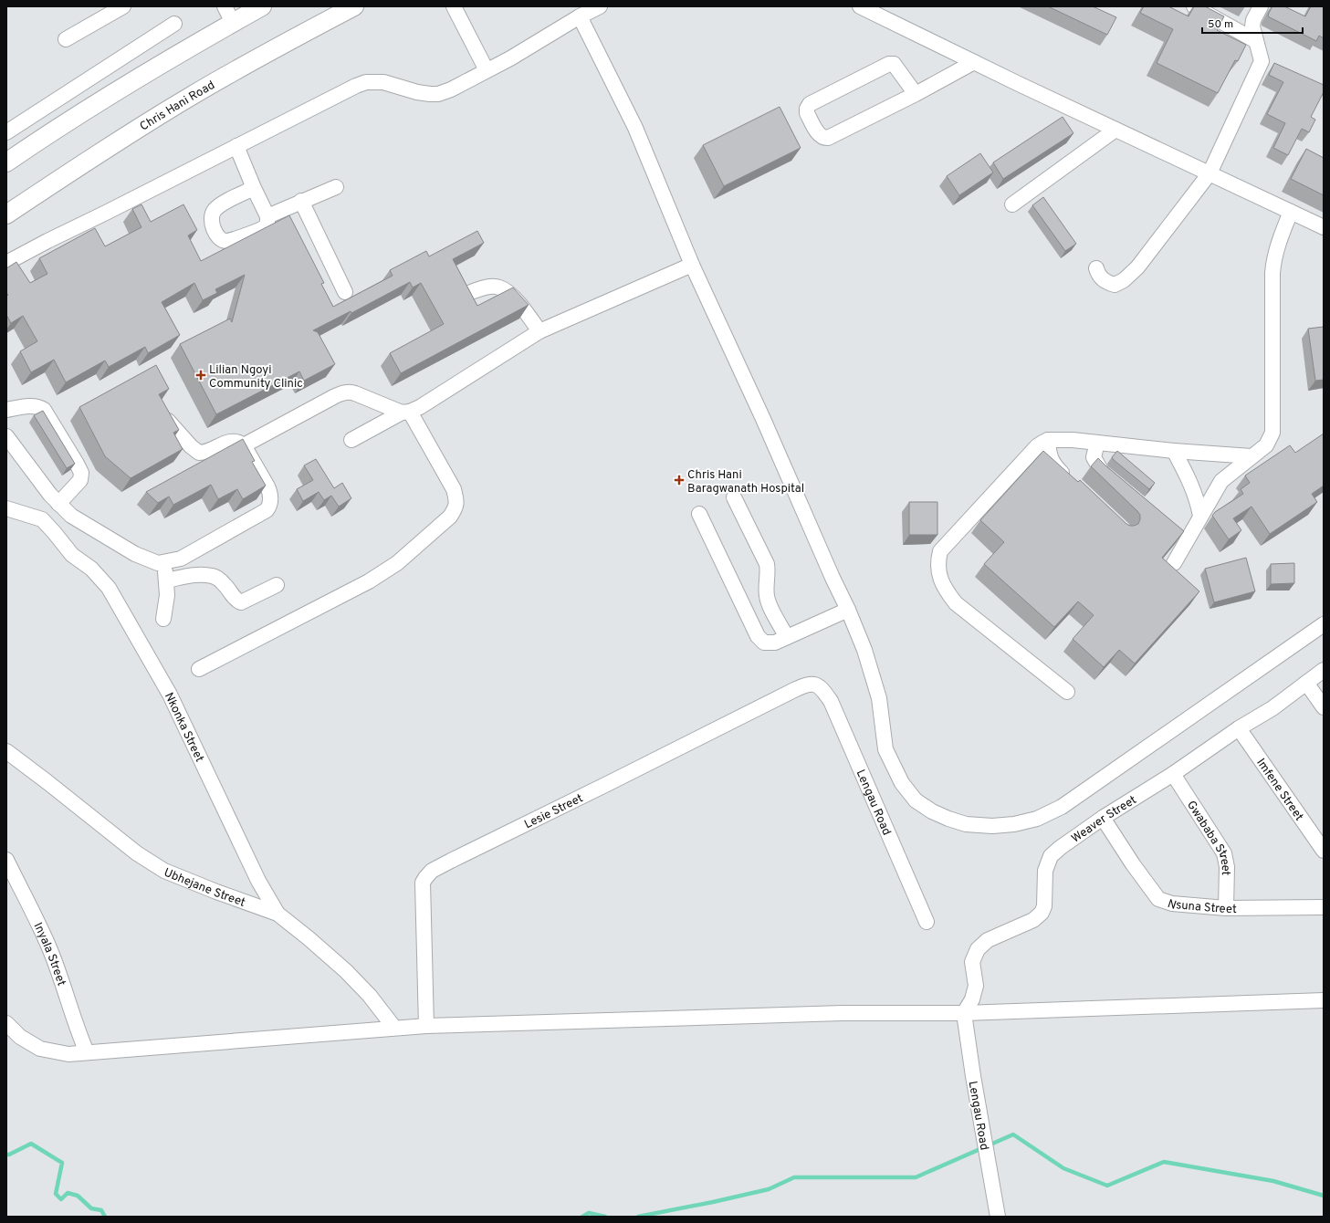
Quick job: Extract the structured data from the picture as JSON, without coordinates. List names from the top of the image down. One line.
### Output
{"streets":{"main road":["Chris Hani Road"],"street":["Nkonka Street","Imfene Street","Lengau Road","Lesie Street","Weaver Street","Gwababa Street","Ubhejane Street","Nsuna Street","Inyala Street"]},"crossings":[["Nkonka Street","Ubhejane Street"],["Imfene Street","Weaver Street"],["Lengau Road","Lesie Street"],["Lengau Road","Weaver Street"],["Weaver Street","Gwababa Street"],["Weaver Street","Nsuna Street"],["Gwababa Street","Nsuna Street"]],"places":{"health":["Lilian Ngoyi Community Clinic","Chris Hani Baragwanath Hospital"]},"scale_bar":"50 m"}
